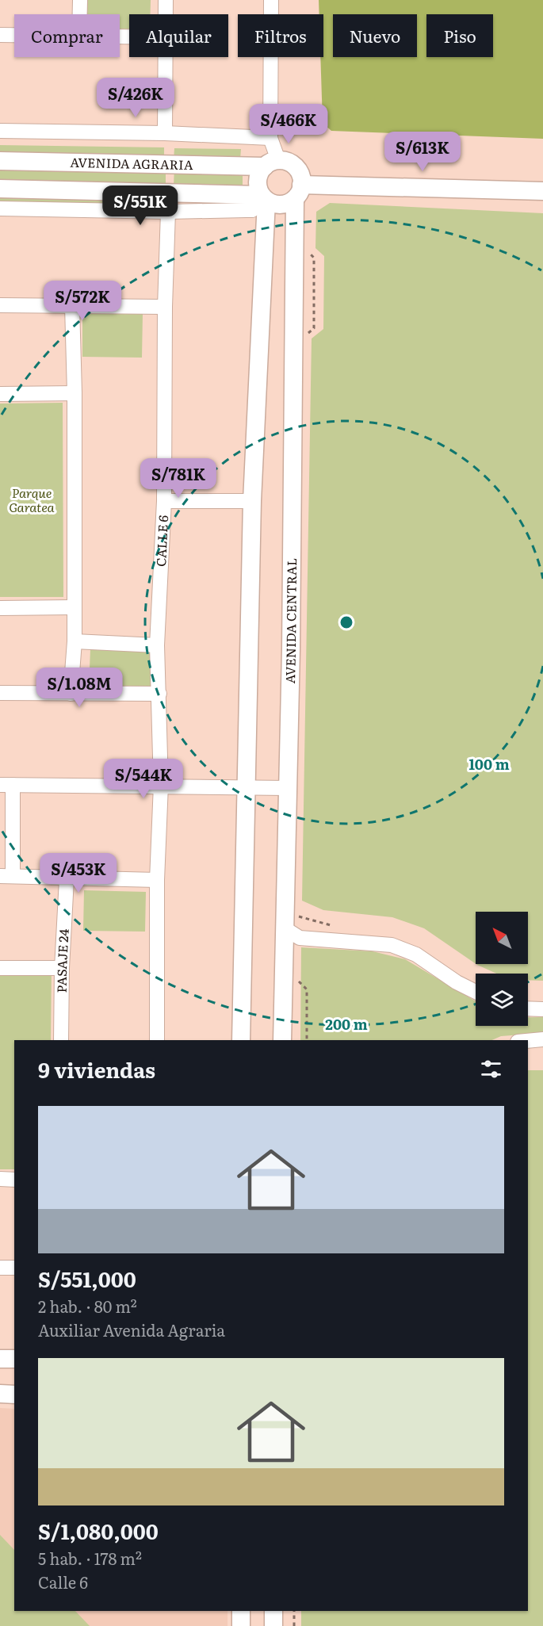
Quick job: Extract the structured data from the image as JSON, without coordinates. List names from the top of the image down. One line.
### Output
{"streets":{"main road":["AVENIDA AGRARIA","AVENIDA CENTRAL"],"street":["CALLE 6","PASAJE 24"]},"crossings":[["AVENIDA AGRARIA","AVENIDA CENTRAL"]],"parks":["Parque Garatea"],"north":"top left","page":{"chip":["Comprar","Alquilar","Filtros","Nuevo","Piso"],"price":["S/426K","S/466K","S/613K","S/551K","S/572K","S/781K","S/1.08M","S/544K","S/453K"],"heading":"9 viviendas","list":[{"name":"S/551,000","note":"2 hab. · 80 m² · Auxiliar Avenida Agraria"},{"name":"S/1,080,000","note":"5 hab. · 178 m² · Calle 6"}]},"rings":["100 m","200 m"]}
